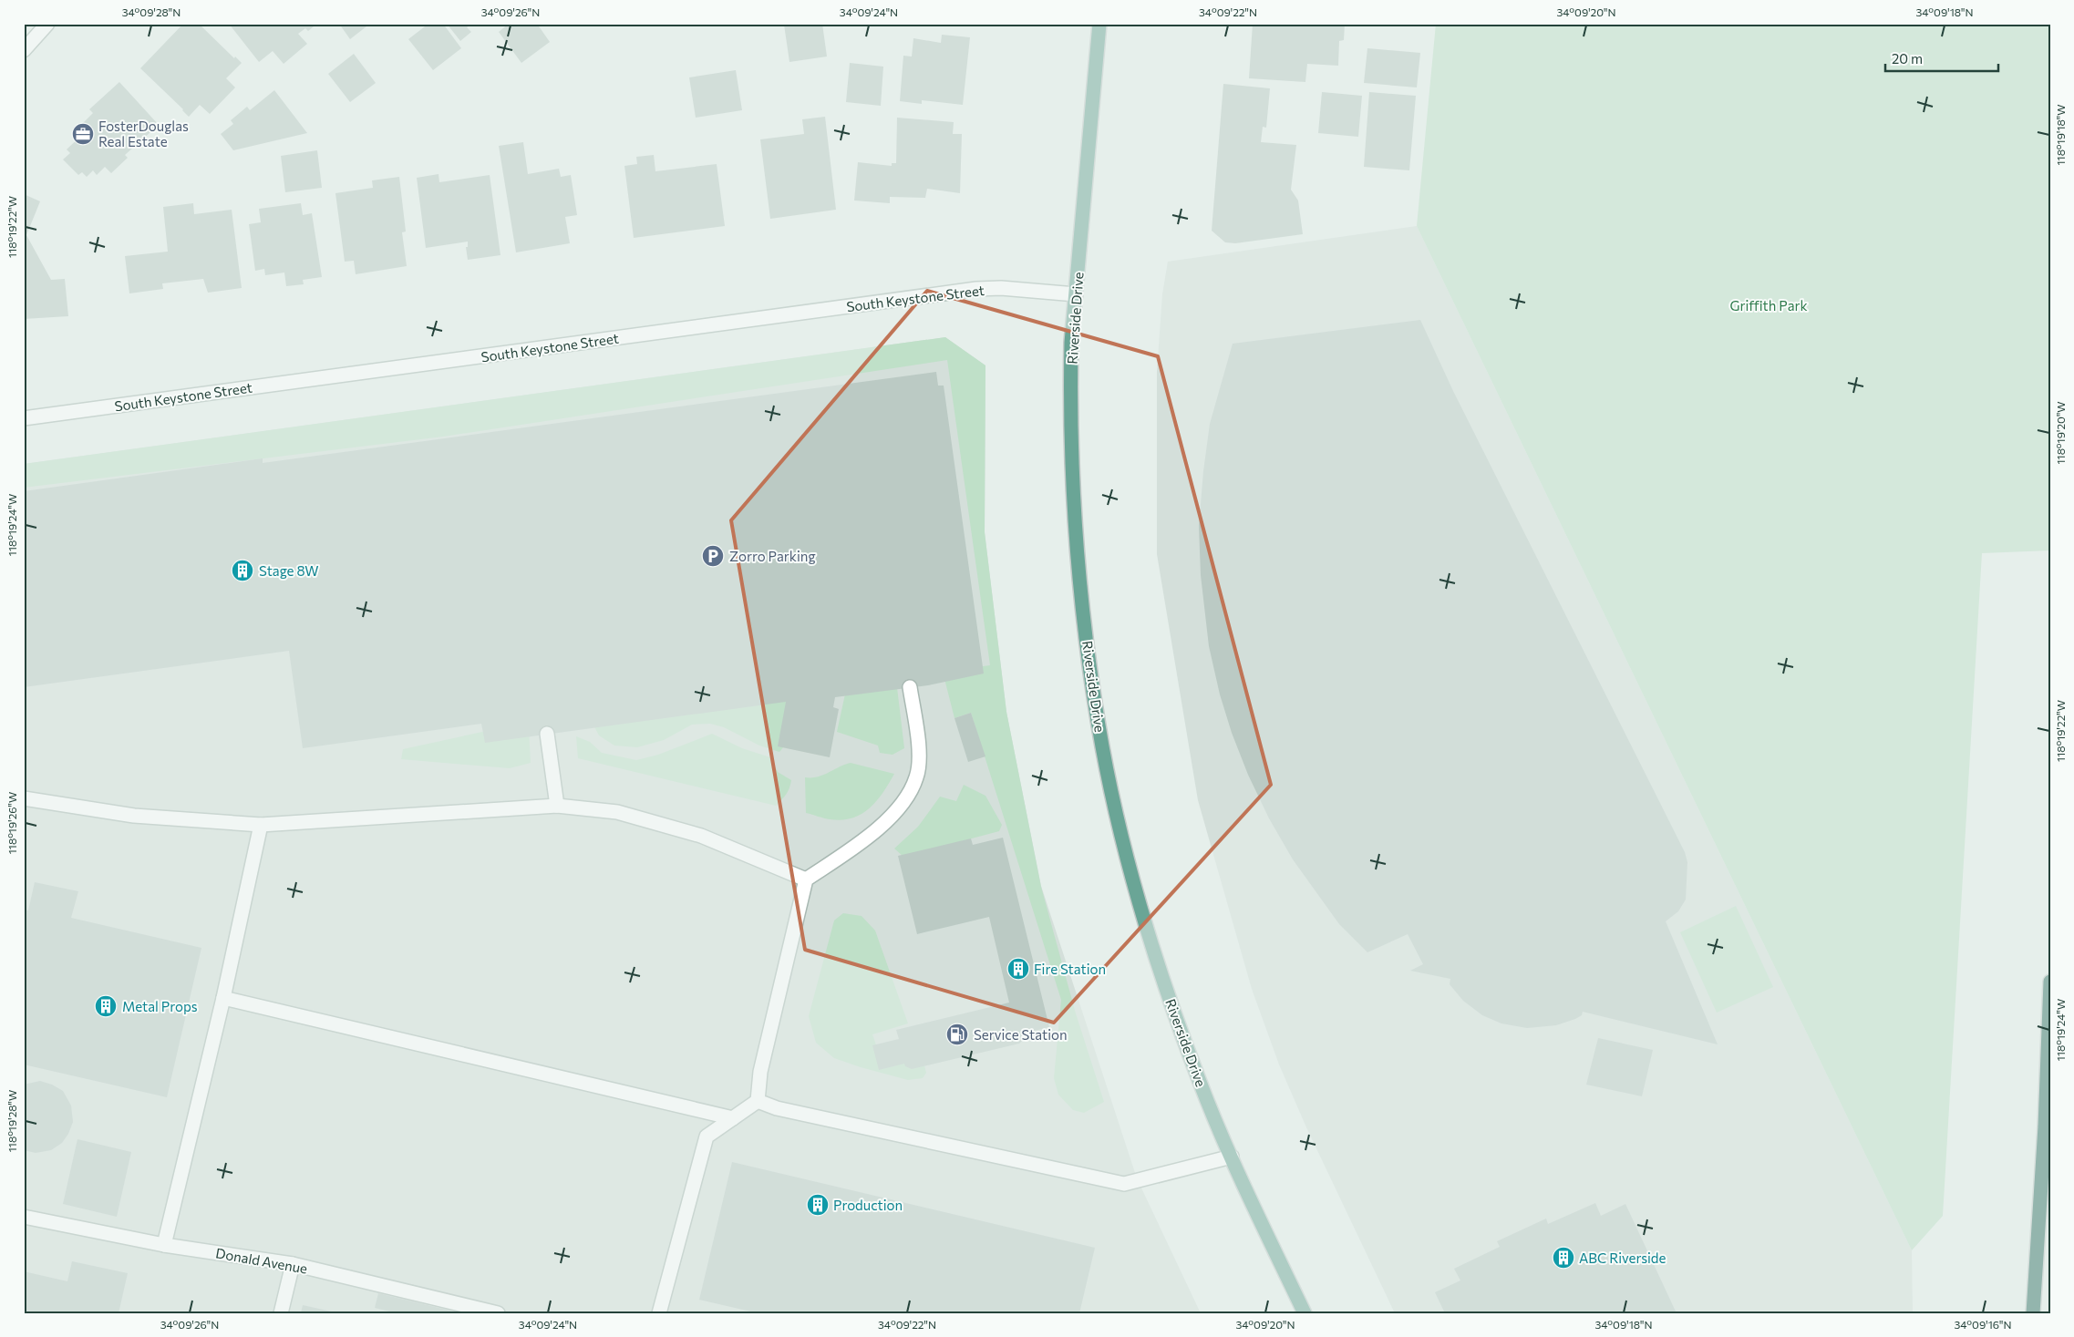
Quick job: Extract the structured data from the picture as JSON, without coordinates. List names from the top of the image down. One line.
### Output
{"streets":{"main road":["Riverside Drive"],"street":["South Keystone Street","Donald Avenue"]},"crossings":[["South Keystone Street","Riverside Drive"]],"parks":["Griffith Park"],"places":{"office":["FosterDouglas Real Estate"],"parking":["Zorro Parking"],"building":["Stage 8W","Fire Station","Metal Props","Production","ABC Riverside"],"fuel station":["Service Station"]},"scale_bar":"20 m","coordinates":["34°09'28\"N","34°09'26\"N","34°09'24\"N","34°09'22\"N","34°09'20\"N","34°09'18\"N","118°19'18\"W","118°19'22\"W","118°19'20\"W","118°19'24\"W","118°19'26\"W","118°19'28\"W","34°09'16\"N"]}
